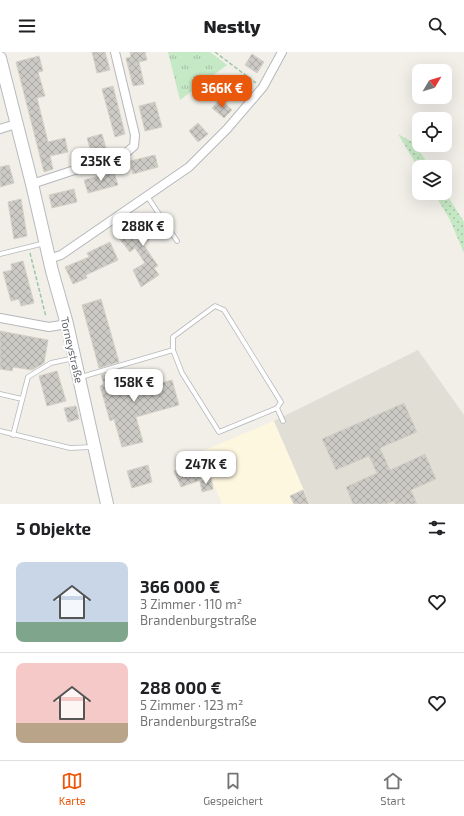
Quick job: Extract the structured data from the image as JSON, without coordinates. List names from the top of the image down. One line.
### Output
{"streets":{"street":["Torneystraße"]},"north":"top right","page":{"header":"Nestly","price":["366K €","235K €","288K €","158K €","247K €"],"heading":"5 Objekte","list":[{"name":"366 000 €","note":"3 Zimmer · 110 m² · Brandenburgstraße"},{"name":"288 000 €","note":"5 Zimmer · 123 m² · Brandenburgstraße"}],"tabs":["Karte","Gespeichert","Start"]}}
